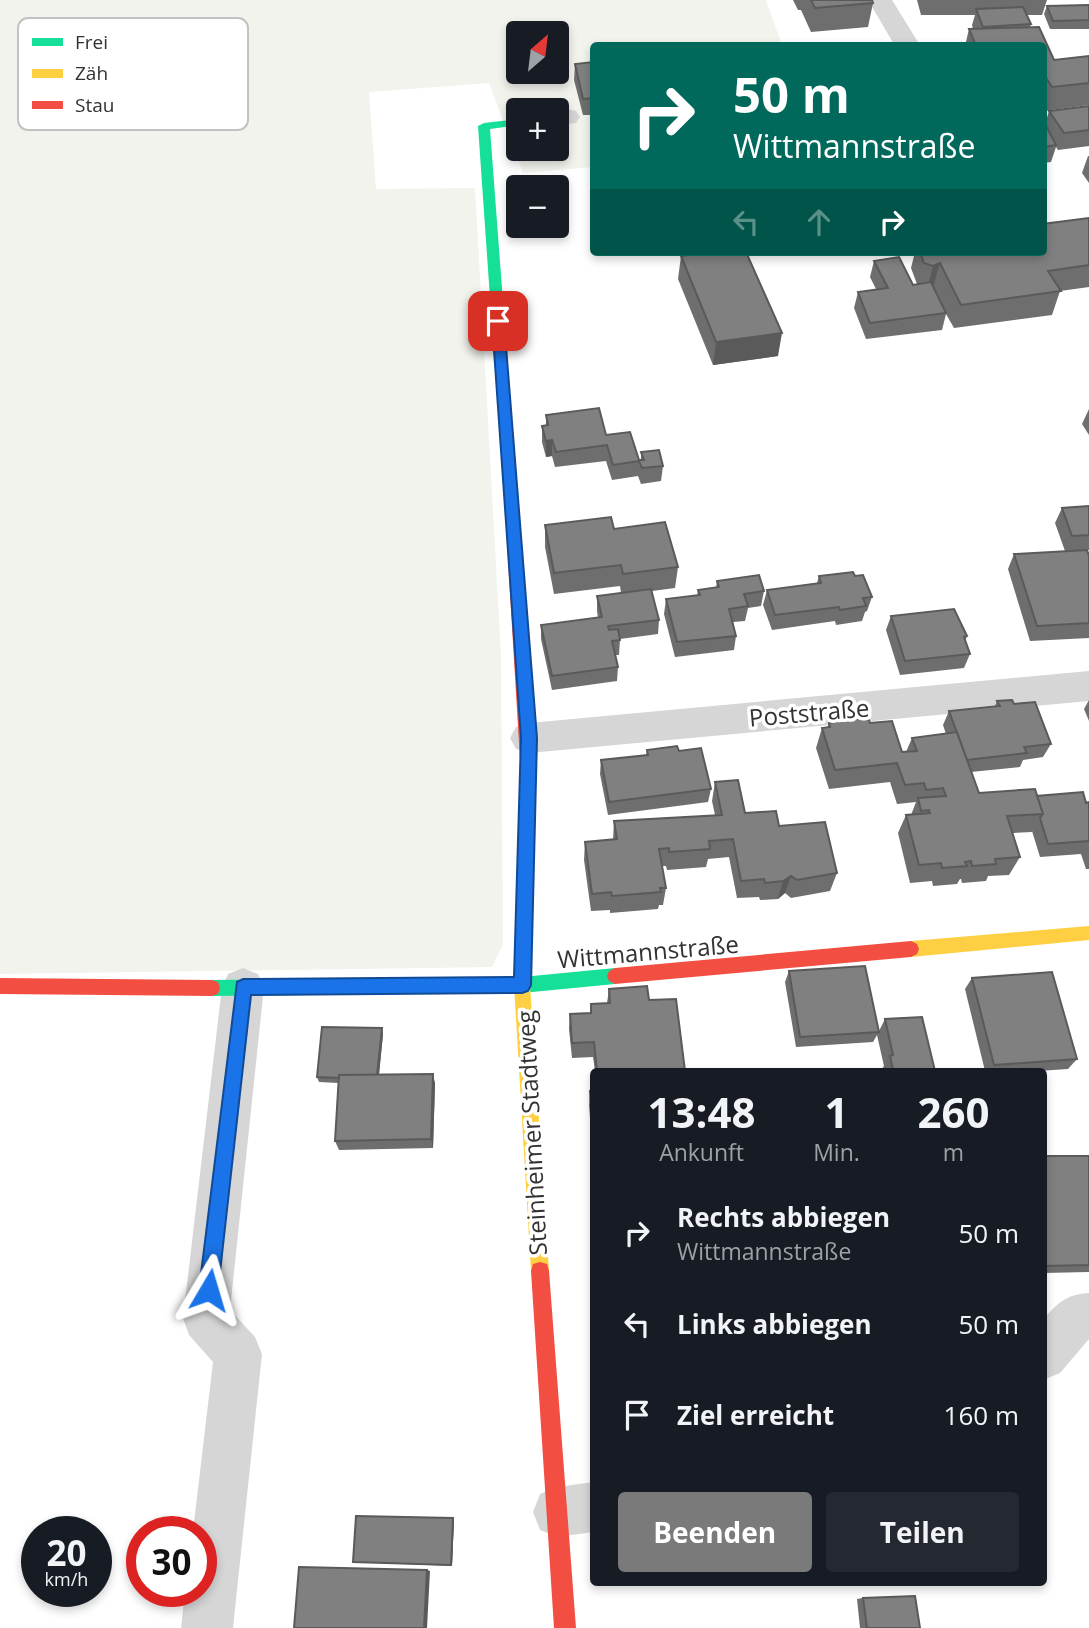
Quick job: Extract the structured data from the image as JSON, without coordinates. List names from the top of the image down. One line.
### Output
{"streets":{"street":["Poststraße","Wittmannstraße","Steinheimer Stadtweg"]},"crossings":[["Poststraße","Steinheimer Stadtweg"],["Wittmannstraße","Steinheimer Stadtweg"]],"legend":["Frei","Zäh","Stau"],"north":"top right","page":{"map_buttons":["+","−"],"turn":["50 m","Wittmannstraße"],"eta":["13:48","Ankunft","1","Min.","260","m"],"list":[{"name":"Rechts abbiegen","note":"Wittmannstraße","value":"50 m"},{"name":"Links abbiegen","value":"50 m"},{"name":"Ziel erreicht","value":"160 m"}],"buttons":["Beenden","Teilen"],"speed":"20 km/h","limit":"30"}}
